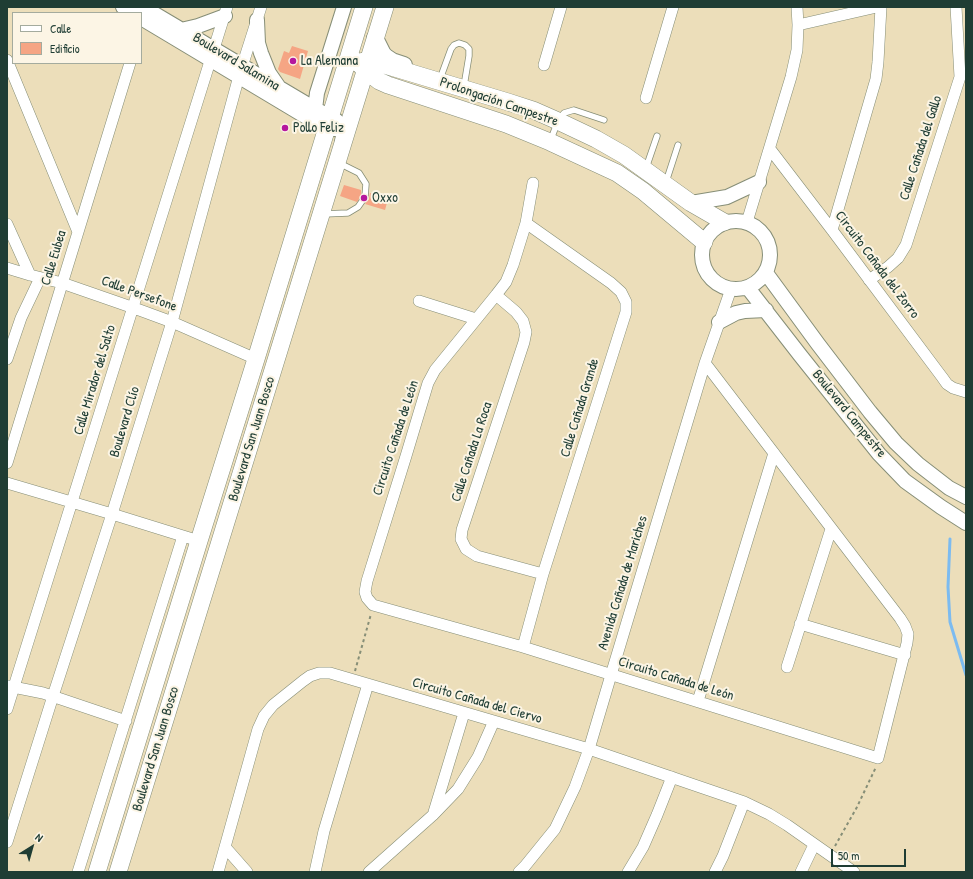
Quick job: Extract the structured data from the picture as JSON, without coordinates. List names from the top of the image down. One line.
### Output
{"streets":{"main road":["Prolongación Campestre","Boulevard San Juan Bosco"],"street":["Boulevard Salamina","Calle Cañada del Gallo","Calle Eubea","Circuito Cañada del Zorro","Calle Persefone","Calle Mirador del Salto","Calle Cañada Grande","Boulevard Campestre","Boulevard Clío","Circuito Cañada de León","Calle Cañada La Roca","Avenida Cañada de Mariches","Circuito Cañada del Ciervo"]},"crossings":[["Boulevard Salamina","Calle Mirador del Salto"],["Boulevard Salamina","Boulevard Clío"],["Boulevard Salamina","Boulevard San Juan Bosco"],["Prolongación Campestre","Boulevard Campestre"],["Prolongación Campestre","Boulevard San Juan Bosco"],["Prolongación Campestre","Avenida Cañada de Mariches"],["Calle Cañada del Gallo","Circuito Cañada del Zorro"],["Calle Eubea","Calle Persefone"],["Calle Persefone","Calle Mirador del Salto"],["Calle Persefone","Boulevard Clío"],["Calle Persefone","Boulevard San Juan Bosco"],["Calle Cañada Grande","Circuito Cañada de León"],["Calle Cañada Grande","Calle Cañada La Roca"],["Boulevard Campestre","Avenida Cañada de Mariches"],["Circuito Cañada de León","Calle Cañada La Roca"],["Circuito Cañada de León","Avenida Cañada de Mariches"],["Avenida Cañada de Mariches","Circuito Cañada del Ciervo"]],"places":["La Alemana","Pollo Feliz","Oxxo"],"legend":["Calle","Edificio"],"scale_bar":"50 m","north":"top right"}
